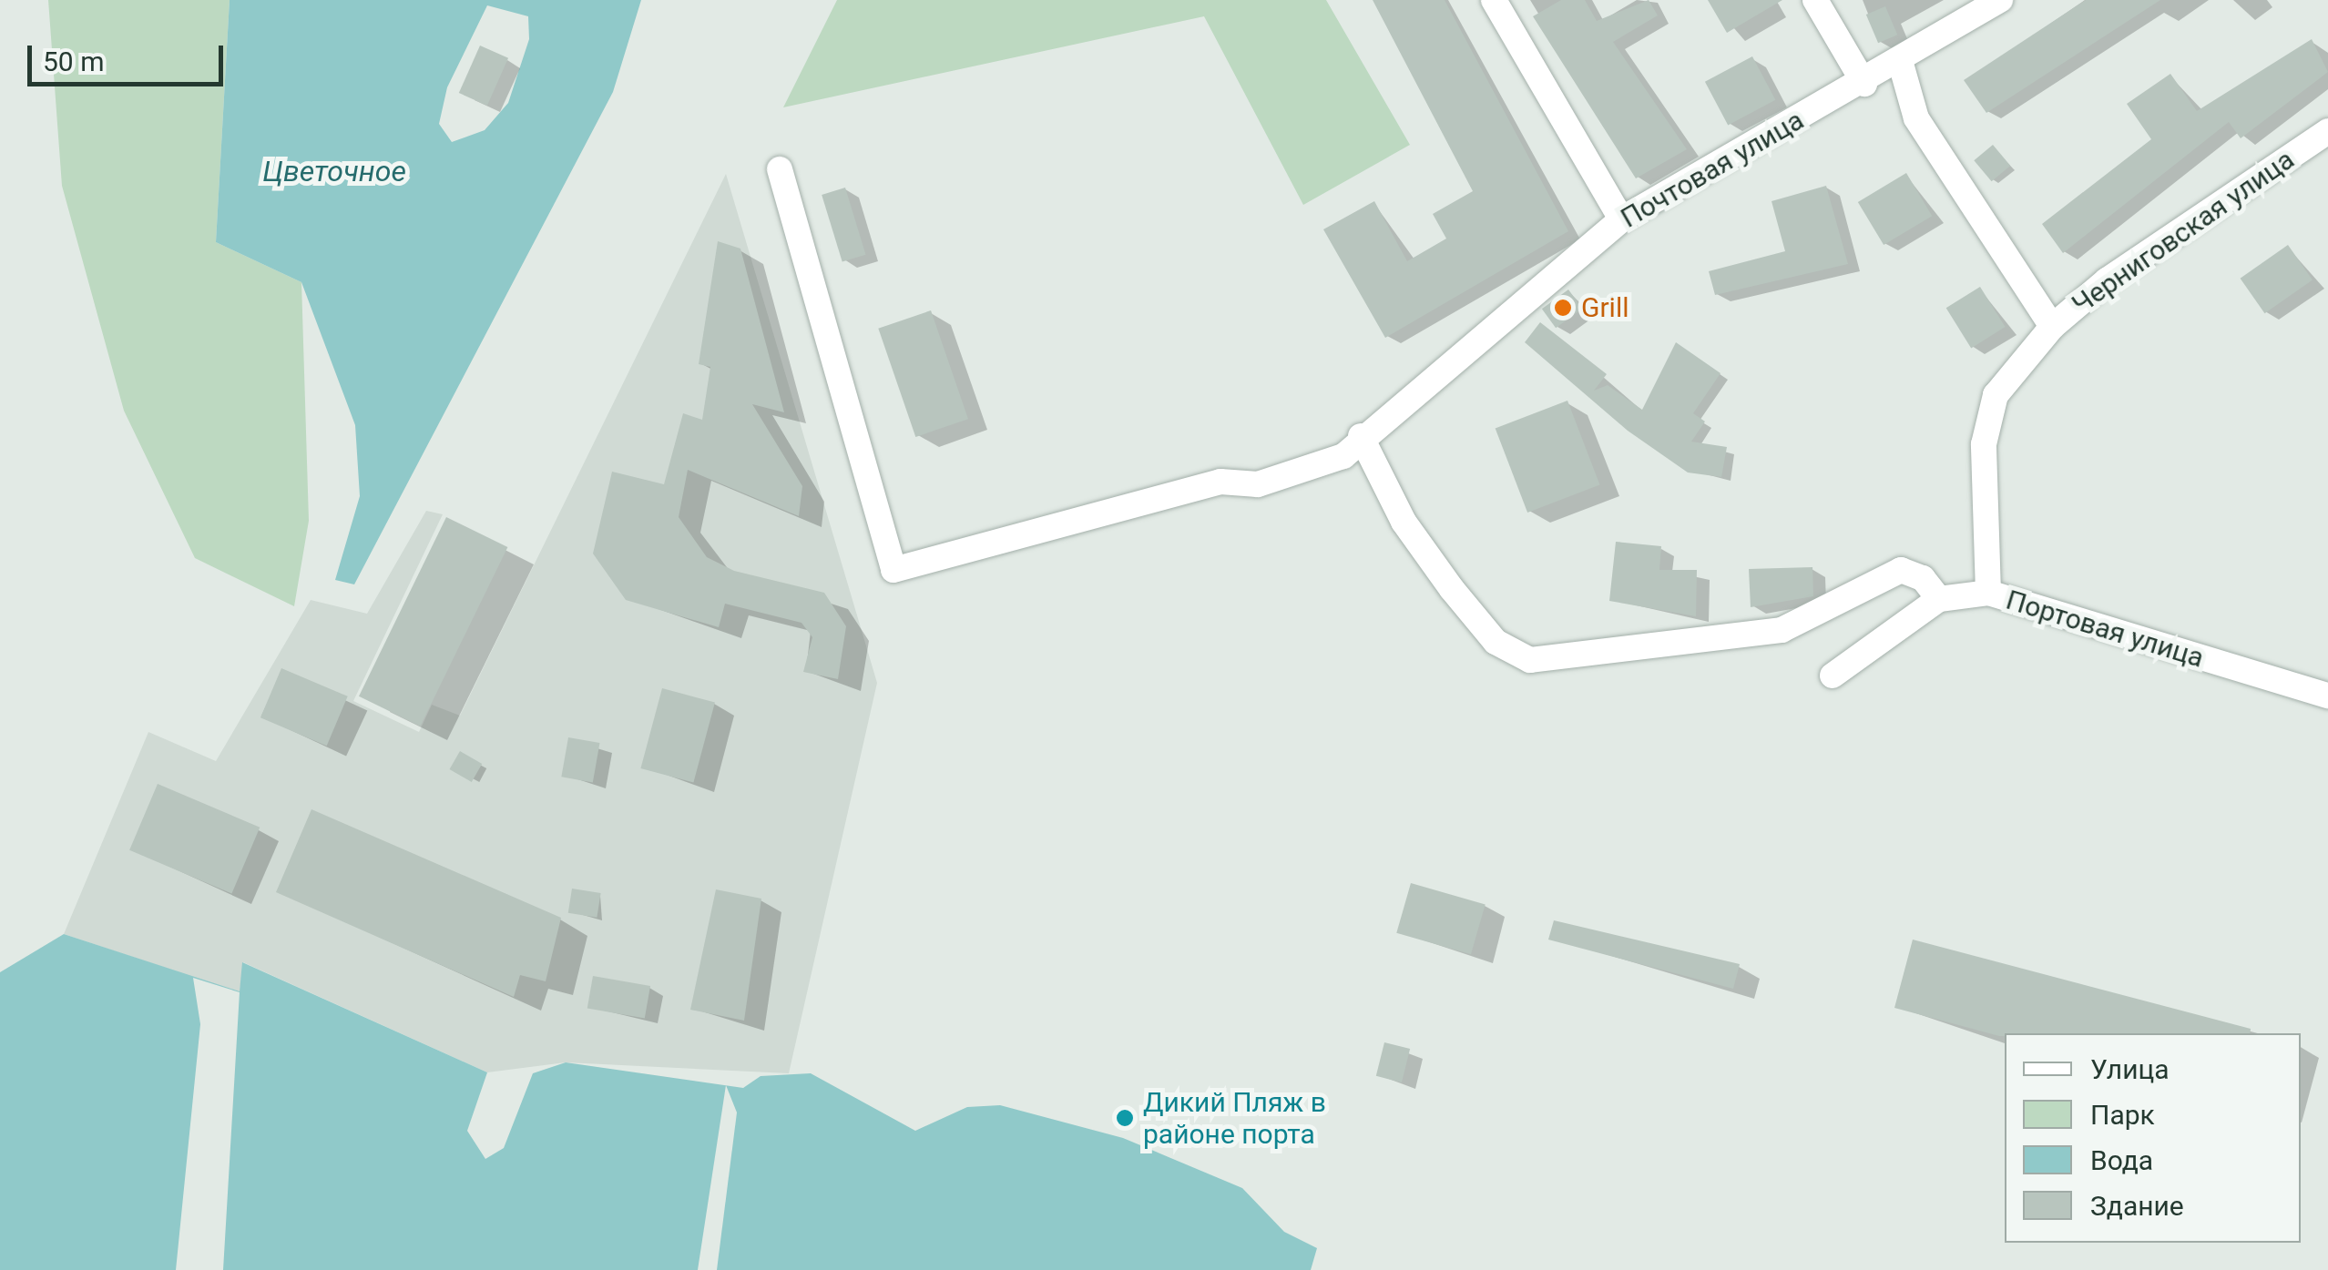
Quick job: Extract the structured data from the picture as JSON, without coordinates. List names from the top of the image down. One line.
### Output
{"streets":{"street":["Почтовая улица","Черниговская улица","Портовая улица"]},"crossings":[["Черниговская улица","Портовая улица"]],"water":["Цветочное"],"places":["Grill","Дикий Пляж в районе порта"],"legend":["Улица","Парк","Вода","Здание"],"scale_bar":"50 m"}
